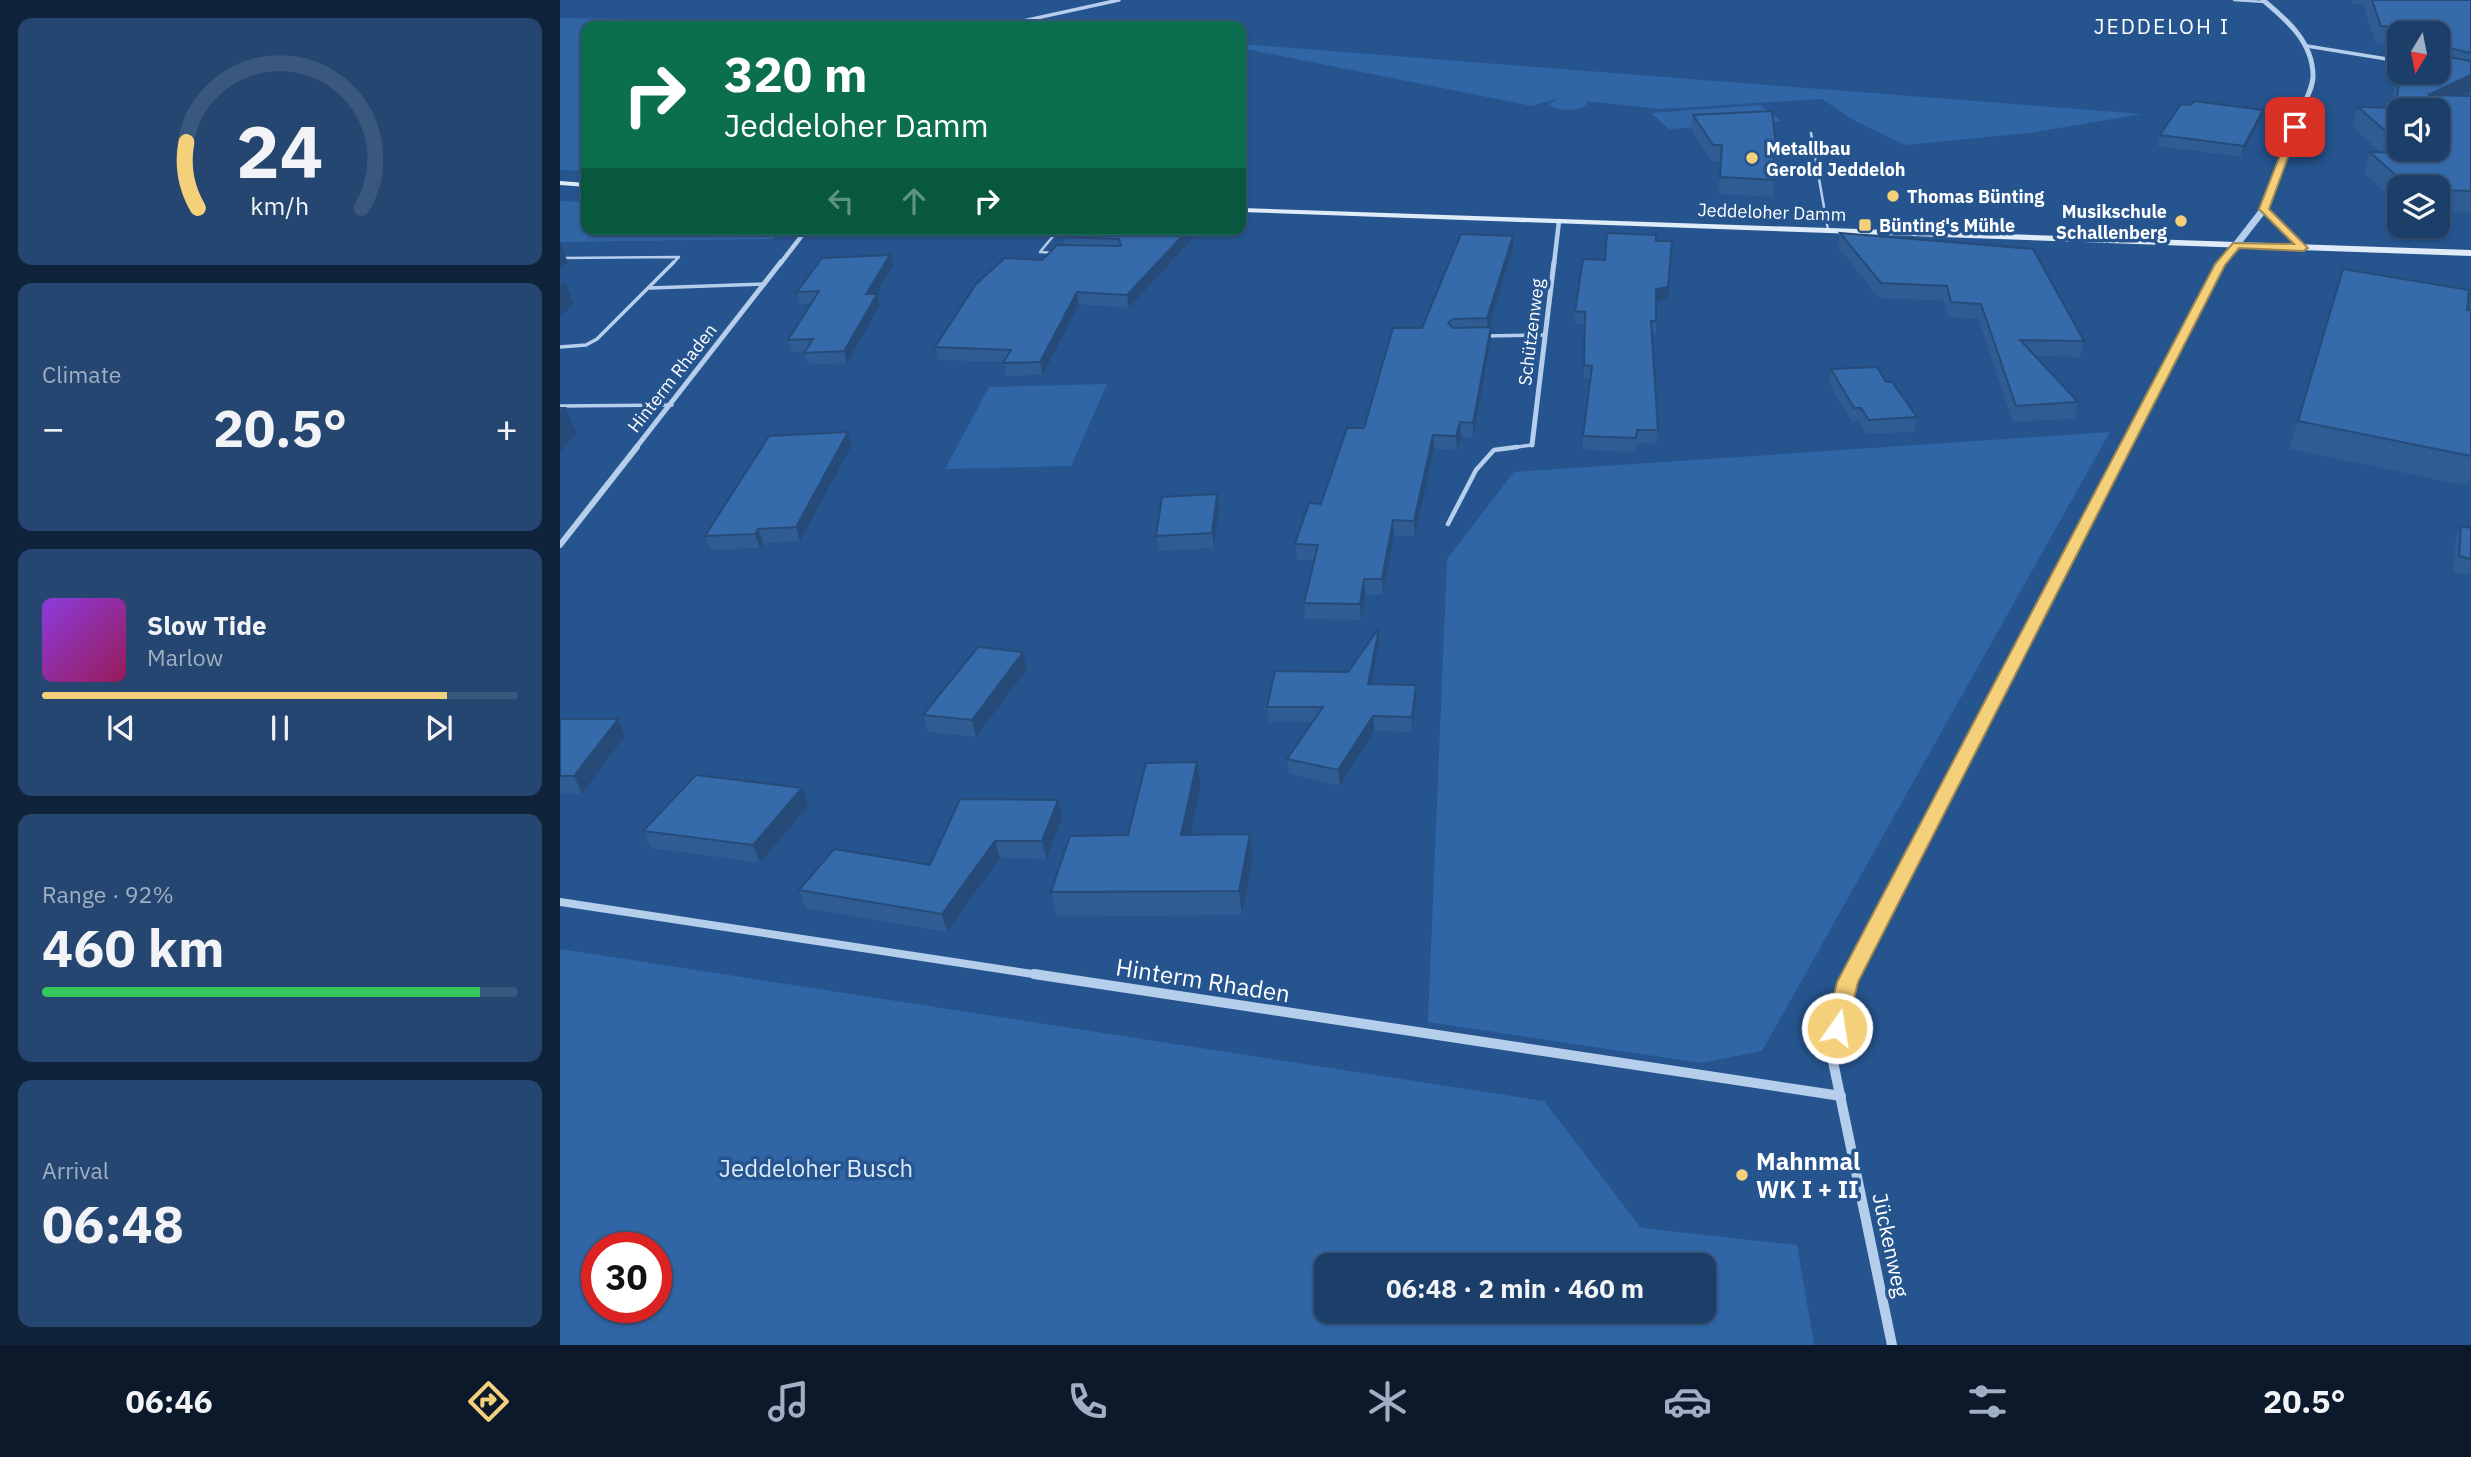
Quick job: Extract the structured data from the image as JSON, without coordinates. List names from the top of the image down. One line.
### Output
{"streets":{"main road":["Jeddeloher Damm"],"street":["Schützenweg","Hinterm Rhaden","Jückenweg"]},"crossings":[["Jeddeloher Damm","Schützenweg"],["Jeddeloher Damm","Jückenweg"],["Hinterm Rhaden","Jückenweg"]],"districts":["JEDDELOH I"],"parks":["Jeddeloher Busch"],"places":{"other":["Metallbau Gerold Jeddeloh","Thomas Bünting","Musikschule Schallenberg","Mahnmal WK I + II"],"transit":["Bünting's Mühle"]},"north":"bottom","page":{"turn":["320 m","Jeddeloher Damm"],"tile":["Climate",["Range · 92%","460 km"],["Arrival","06:48"]],"heat":["−","20.5°","+"],"song":["Slow Tide","Marlow"],"limit":"30","trip":"06:48 · 2 min · 460 m","tabs":["06:46","20.5°"],"gauge":["24","km/h"]}}
